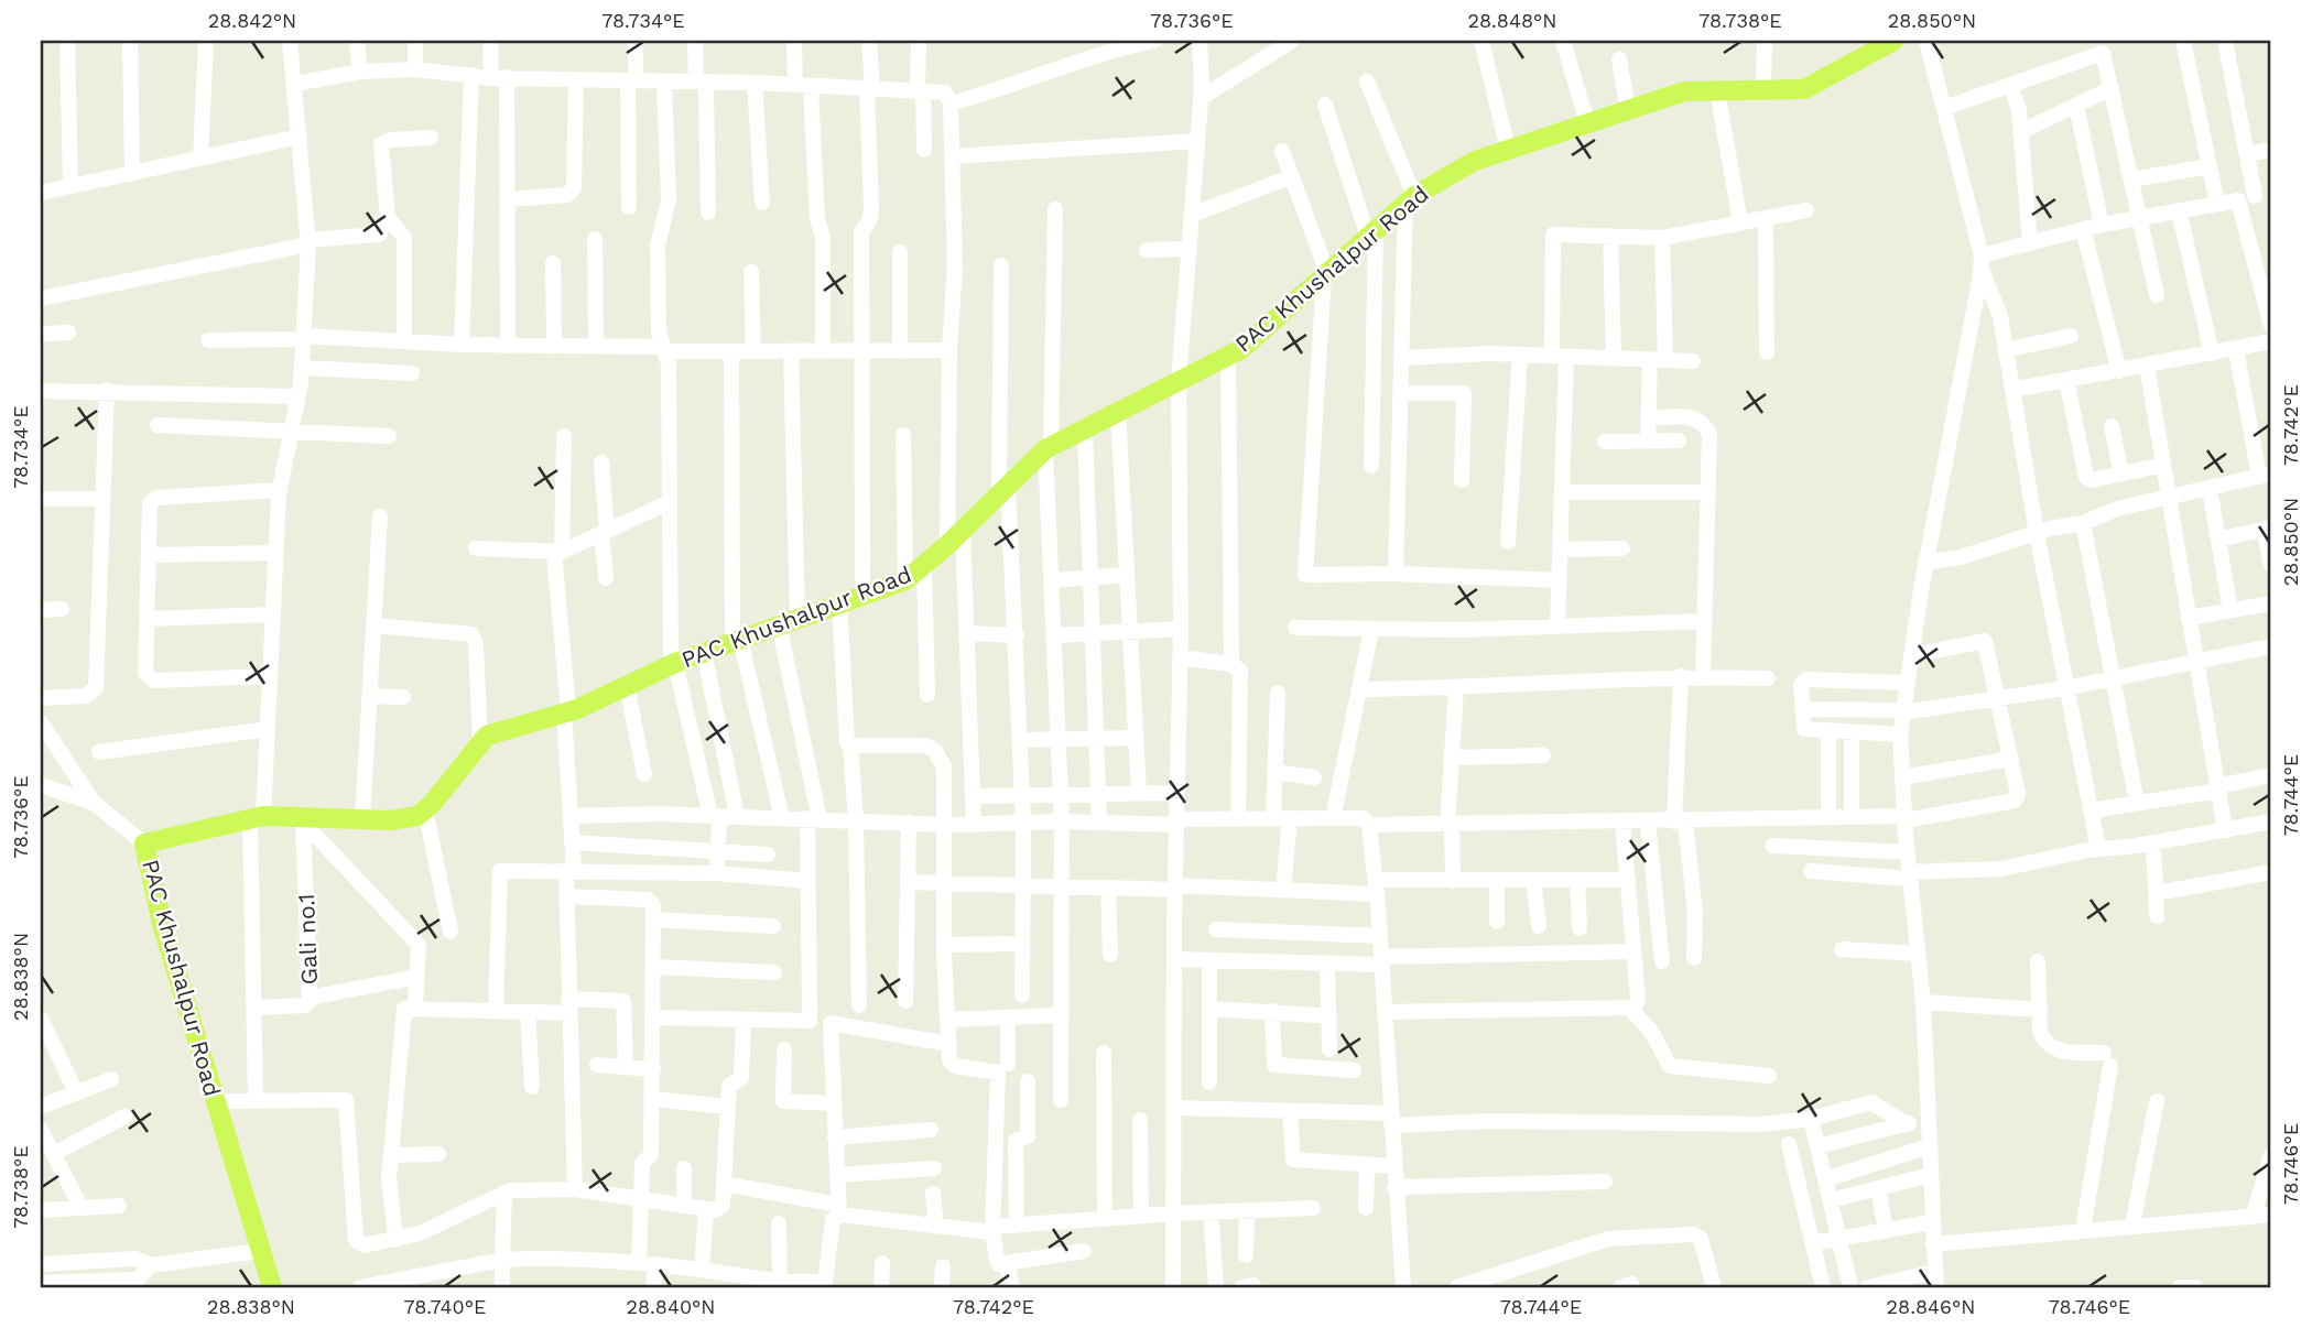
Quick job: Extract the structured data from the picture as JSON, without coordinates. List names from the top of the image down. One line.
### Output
{"streets":{"main road":["PAC Khushalpur Road"],"street":["Gali no.1"]},"crossings":[["PAC Khushalpur Road","Gali no.1"]],"coordinates":["28.842°N","78.734°E","78.736°E","28.848°N","78.738°E","28.850°N","78.742°E","78.744°E","28.838°N","78.746°E","78.740°E","28.840°N","28.846°N"]}
